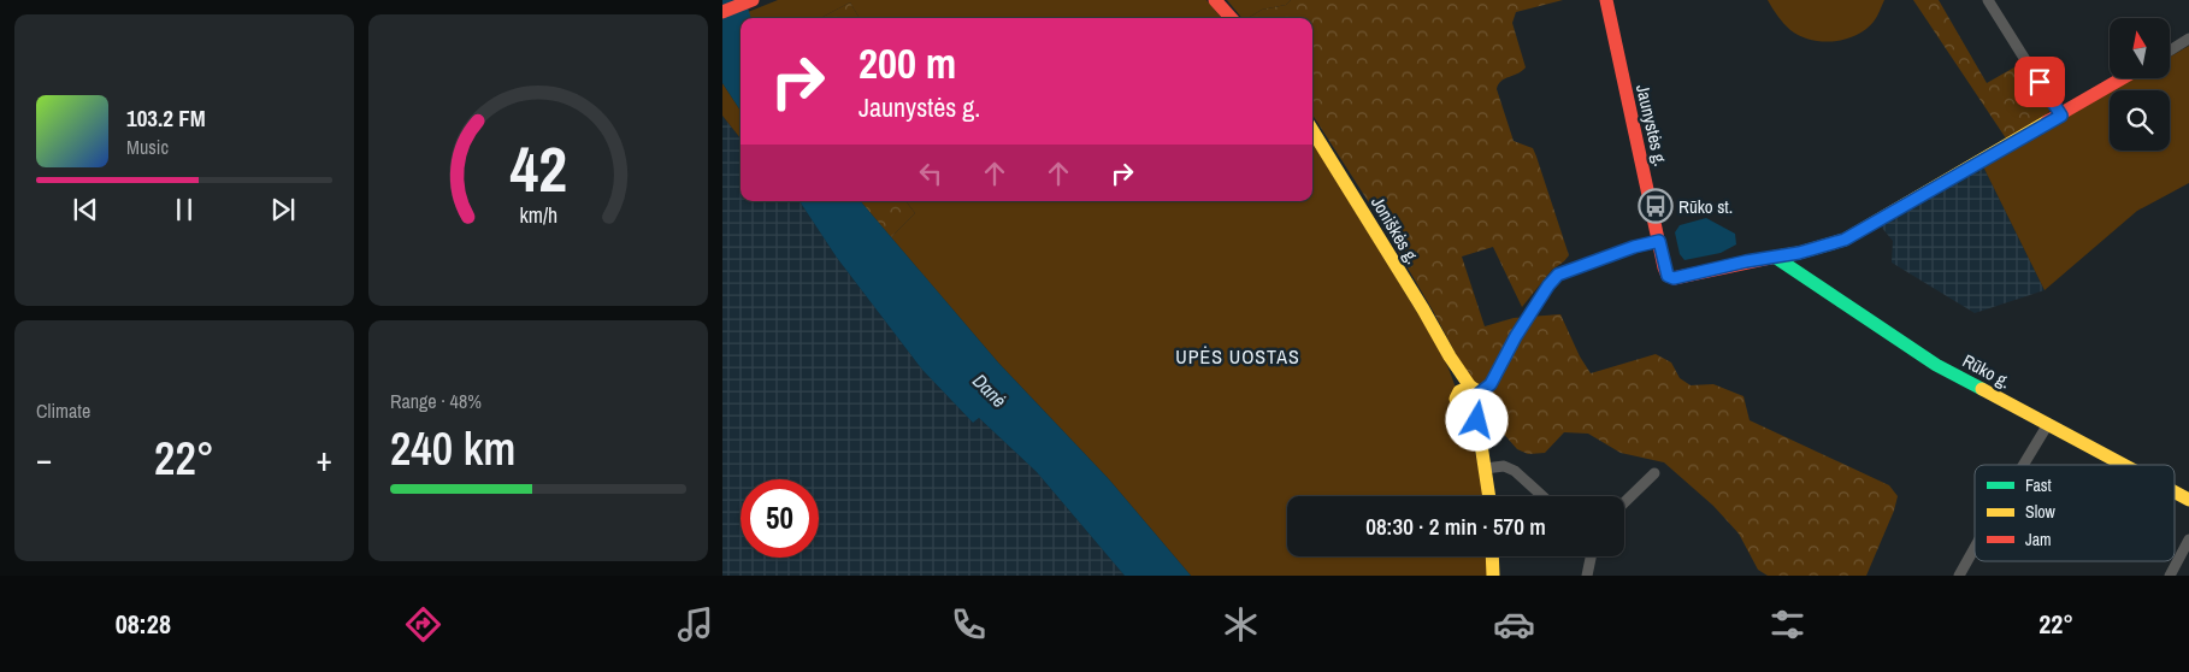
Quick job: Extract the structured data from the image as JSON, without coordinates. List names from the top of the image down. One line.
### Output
{"streets":{"street":["Jaunystės g.","Joniškės g.","Rūko g."]},"crossings":[["Jaunystės g.","Rūko g."]],"districts":["UPĖS UOSTAS"],"water":["Danė"],"places":{"bus stop":["Rūko st."]},"legend":["Fast","Slow","Jam"],"north":"top","page":{"turn":["200 m","Jaunystės g."],"song":["103.2 FM","Music"],"tile":["Climate",["Range · 48%","240 km"]],"heat":["−","22°","+"],"limit":"50","trip":"08:30 · 2 min · 570 m","tabs":["08:28","22°"],"gauge":["42","km/h"]}}
